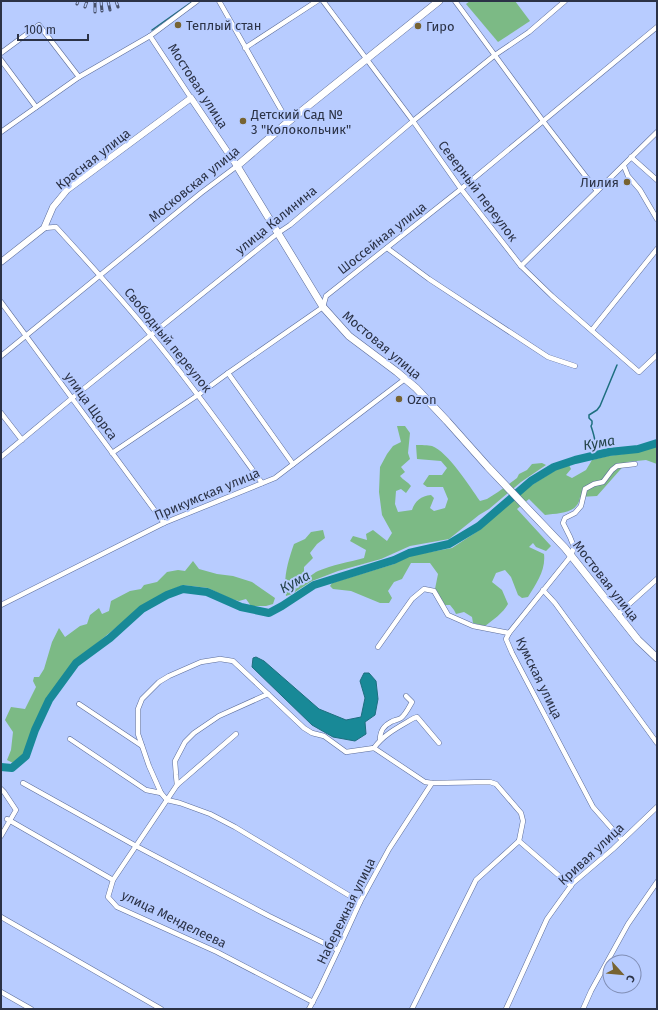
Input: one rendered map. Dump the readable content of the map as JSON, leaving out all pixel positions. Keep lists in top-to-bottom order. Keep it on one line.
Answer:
{"streets":{"main road":["Мостовая улица","Московская улица"],"street":["Красная улица","Северный переулок","улица Калинина","Шоссейная улица","Свободный переулок","улица Щорса","Прикумская улица","Кумская улица","Кривая улица","Набережная улица","улица Менделеева"]},"crossings":[["Мостовая улица","Красная улица"],["Мостовая улица","Московская улица"],["Мостовая улица","улица Калинина"],["Мостовая улица","Шоссейная улица"],["Мостовая улица","Прикумская улица"],["Красная улица","Свободный переулок"],["Московская улица","Северный переулок"],["Московская улица","Свободный переулок"],["Московская улица","улица Щорса"],["Северный переулок","улица Калинина"],["Северный переулок","Шоссейная улица"],["улица Калинина","Свободный переулок"],["улица Калинина","улица Щорса"],["Шоссейная улица","Свободный переулок"],["Шоссейная улица","улица Щорса"],["Свободный переулок","Прикумская улица"],["улица Щорса","Прикумская улица"],["Кумская улица","Кривая улица"],["Набережная улица","улица Менделеева"]],"water":["Кума"],"places":["Теплый стан","Гиро","Детский Сад № 3 \"Колокольчик\"","Лилия","Ozon"],"scale_bar":"100 m","north":"bottom right"}
